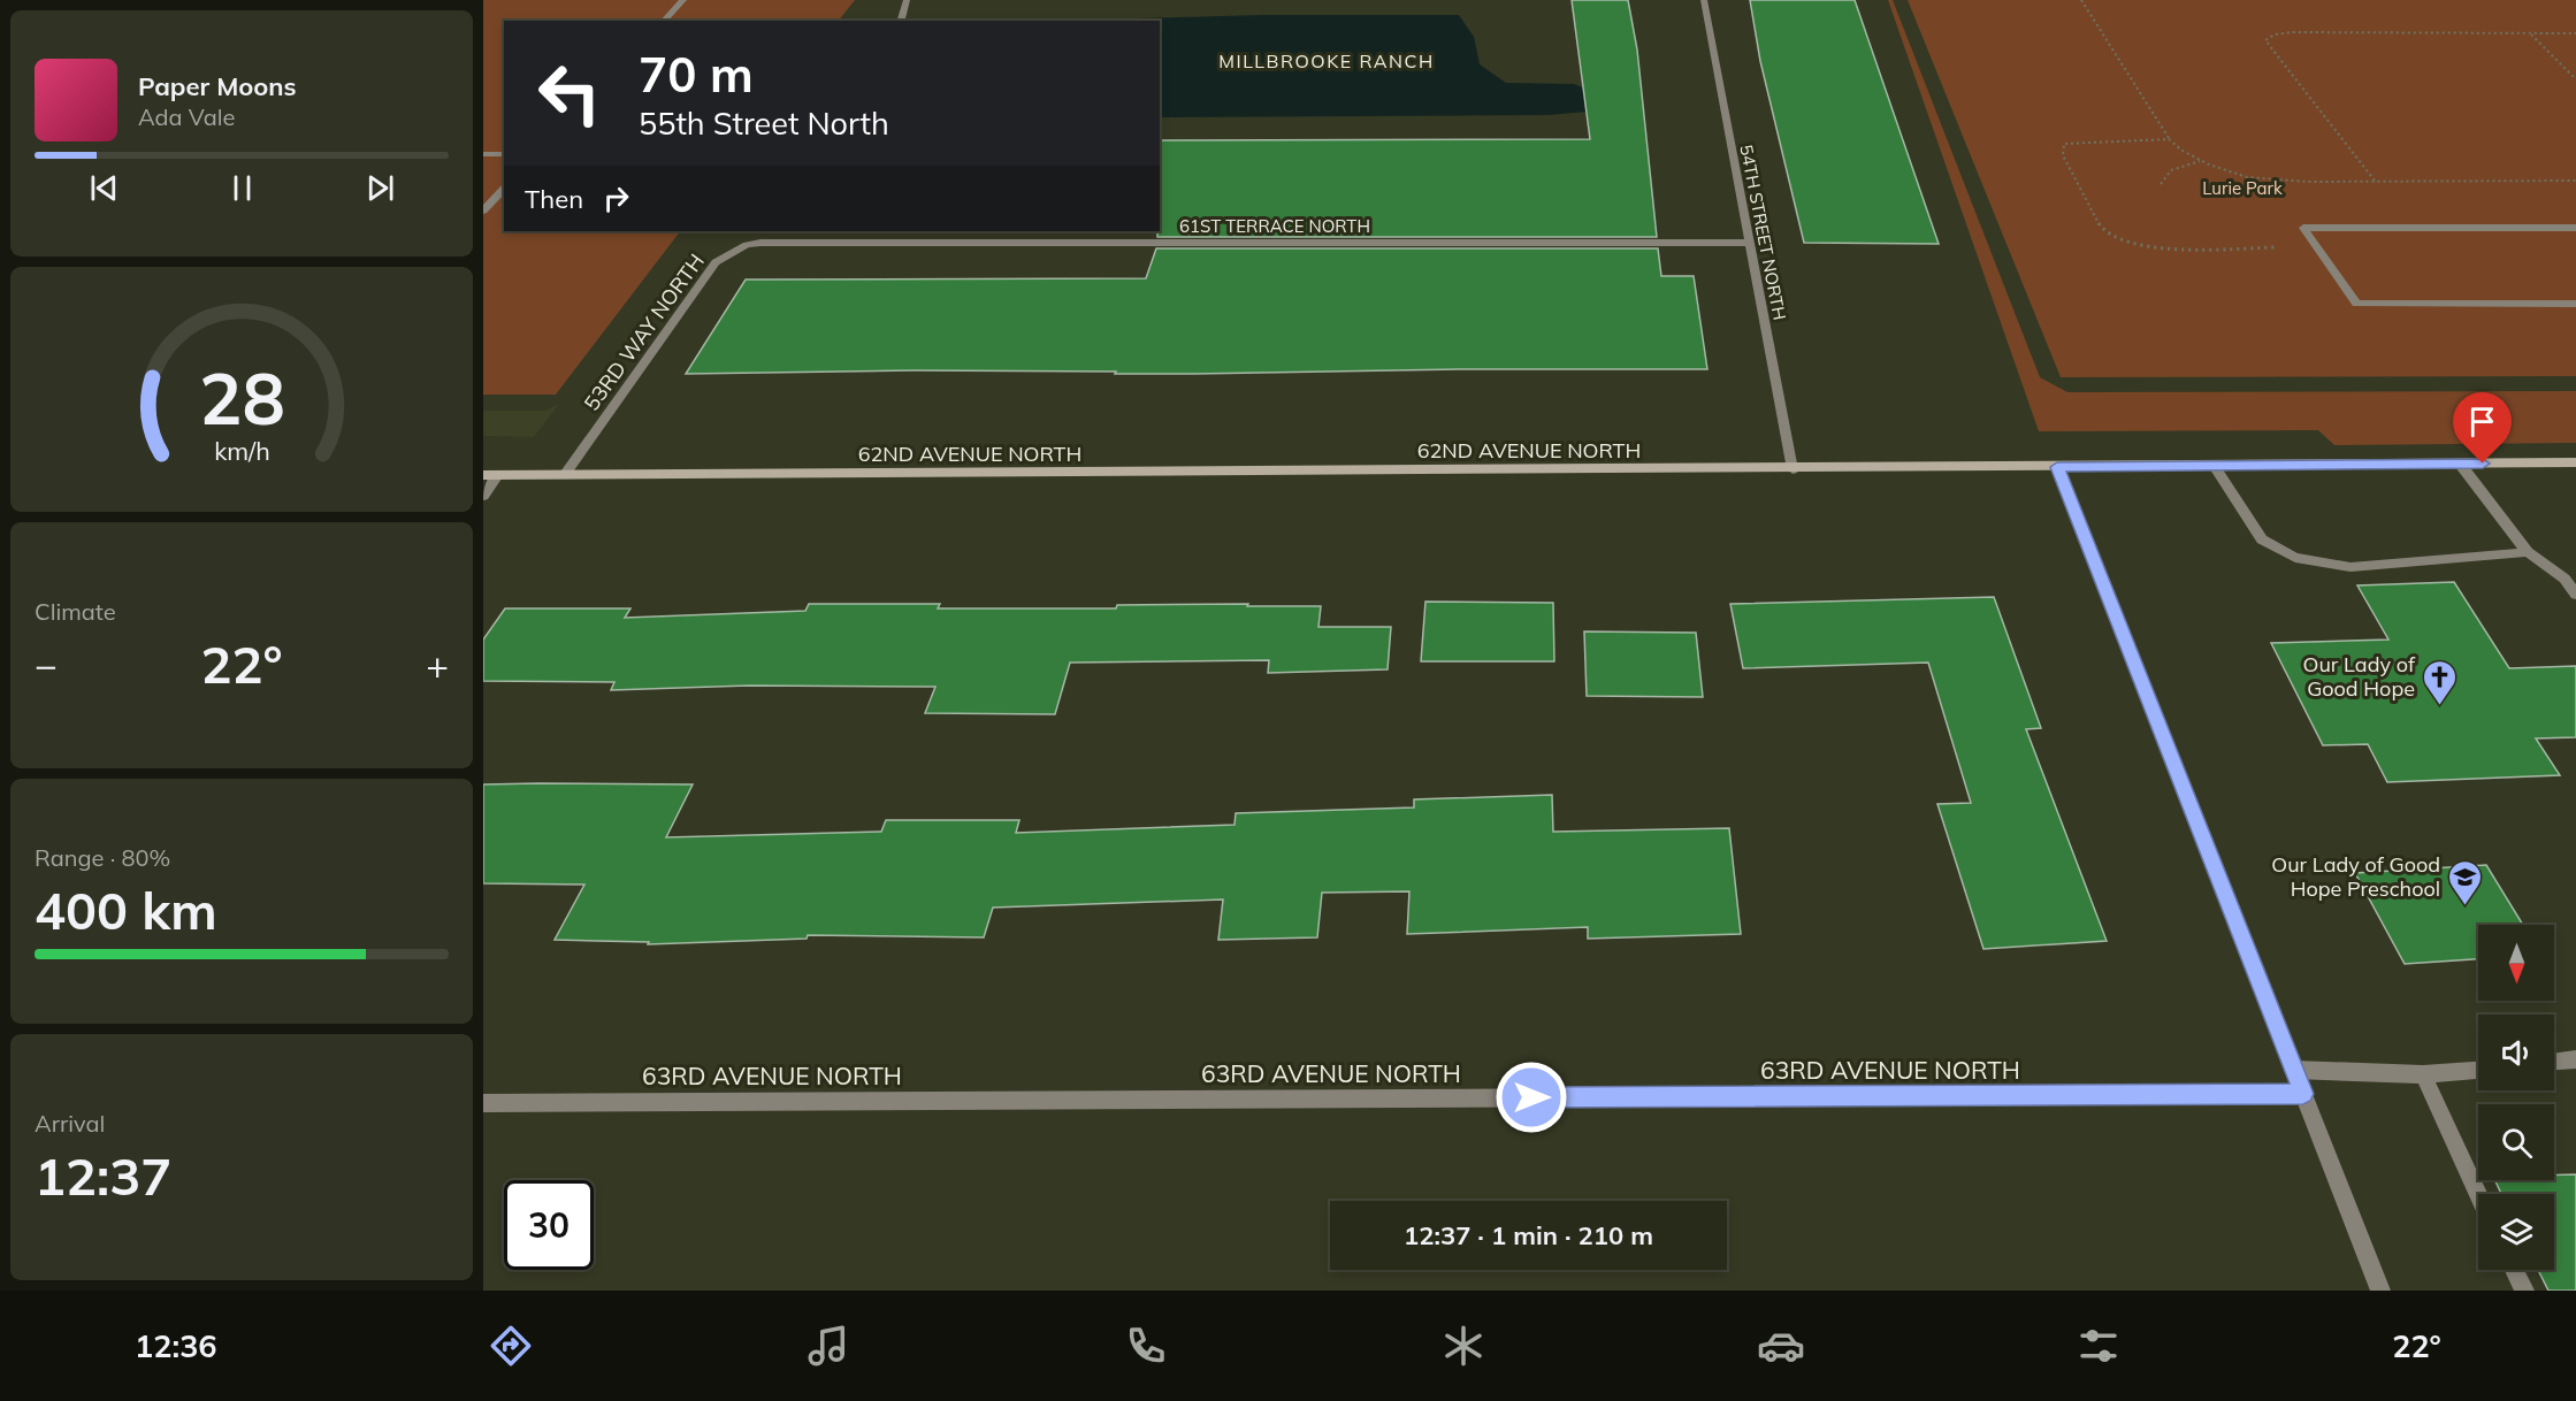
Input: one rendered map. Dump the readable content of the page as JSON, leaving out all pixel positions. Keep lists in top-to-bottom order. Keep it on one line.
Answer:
{"streets":{"street":["61ST TERRACE NORTH","54TH STREET NORTH","53RD WAY NORTH","62ND AVENUE NORTH","63RD AVENUE NORTH"]},"crossings":[["61ST TERRACE NORTH","54TH STREET NORTH"],["61ST TERRACE NORTH","53RD WAY NORTH"],["54TH STREET NORTH","62ND AVENUE NORTH"],["53RD WAY NORTH","62ND AVENUE NORTH"]],"districts":["MILLBROOKE RANCH"],"parks":["Lurie Park"],"places":{"church":["Our Lady of Good Hope"],"school or university":["Our Lady of Good Hope Preschool"]},"north":"bottom","page":{"turn":["70 m","55th Street North"],"song":["Paper Moons","Ada Vale"],"then":"Then","tile":["Climate",["Range · 80%","400 km"],["Arrival","12:37"]],"heat":["−","22°","+"],"limit":"30","trip":"12:37 · 1 min · 210 m","tabs":["12:36","22°"],"gauge":["28","km/h"]}}
